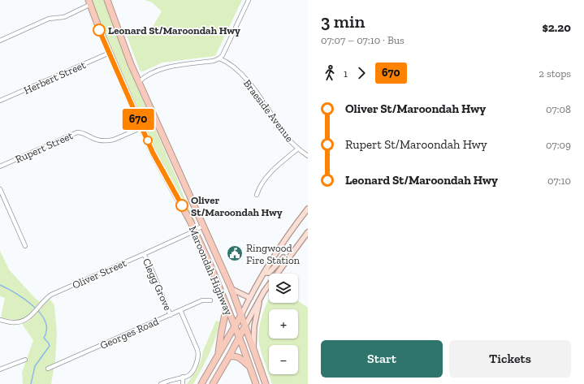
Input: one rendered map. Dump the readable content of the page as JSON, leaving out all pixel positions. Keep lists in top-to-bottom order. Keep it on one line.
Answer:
{"streets":{"highway":["Maroondah Highway"],"street":["Herbert Street","Braeside Avenue","Rupert Street","Oliver Street","Clegg Grove","Georges Road"]},"crossings":[["Herbert Street","Maroondah Highway"],["Rupert Street","Maroondah Highway"],["Maroondah Highway","Oliver Street"],["Oliver Street","Clegg Grove"],["Clegg Grove","Georges Road"]],"places":{"other":["Leonard St/Maroondah Hwy","Oliver St/Maroondah Hwy"],"public building":["Ringwood Fire Station"]},"lines":["bus line 670"],"page":{"on_map":"670","heading":["3 min","07:07 – 07:10 · Bus","$2.20"],"legs":["1","670","2 stops"],"list":[{"name":"Oliver St/Maroondah Hwy","value":"07:08"},{"name":"Rupert St/Maroondah Hwy","value":"07:09"},{"name":"Leonard St/Maroondah Hwy","value":"07:10"}],"map_buttons":["+","−"],"buttons":["Start","Tickets"]}}
